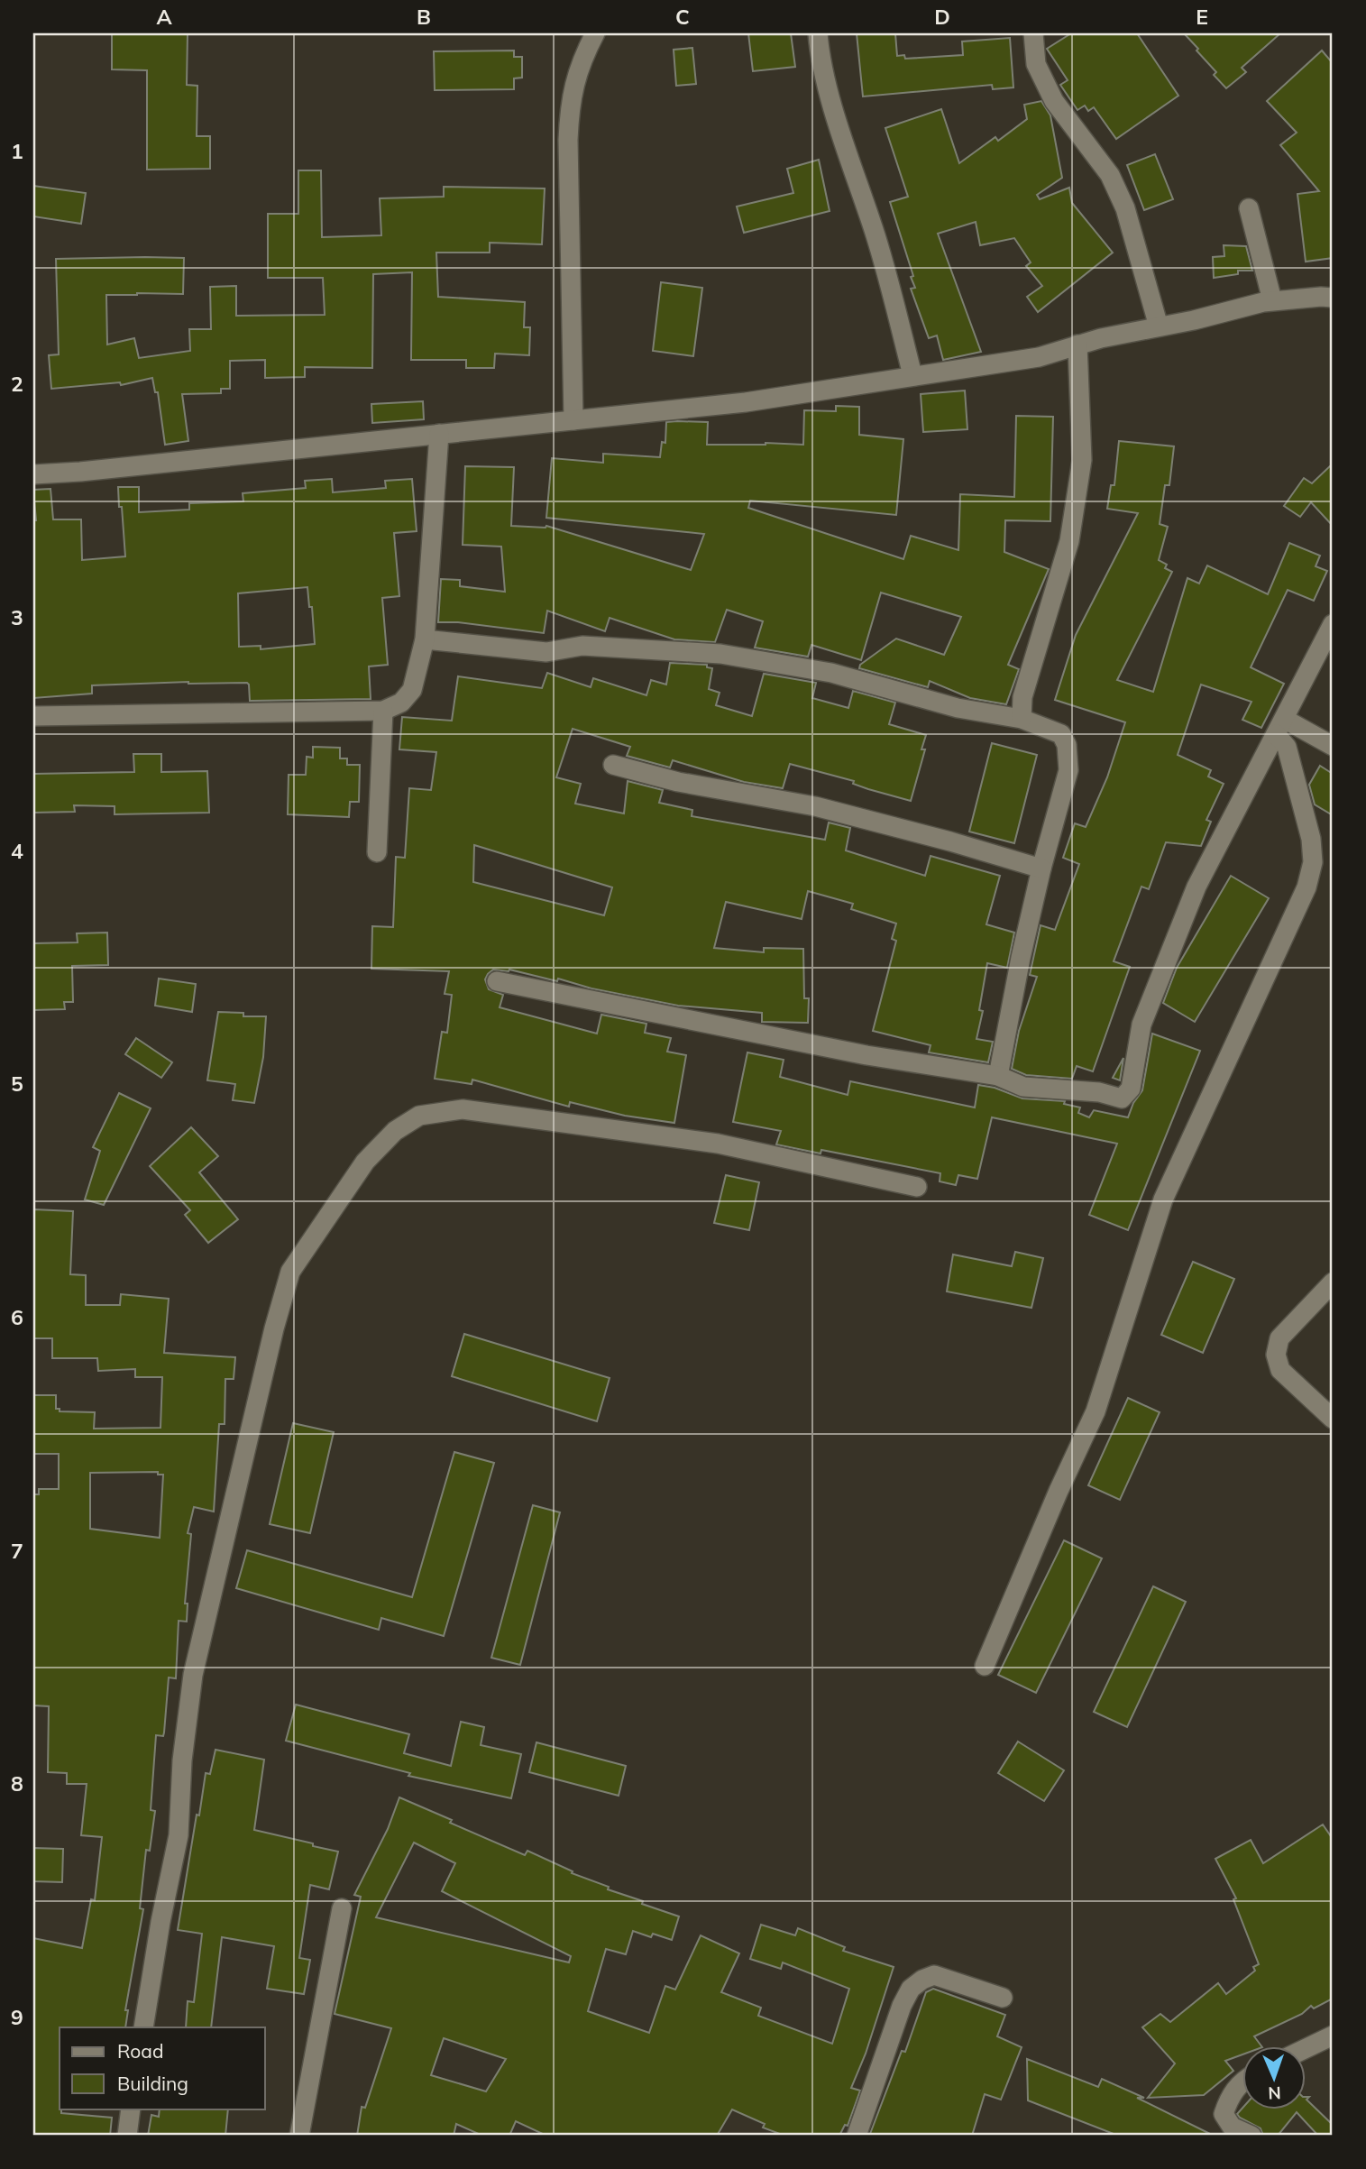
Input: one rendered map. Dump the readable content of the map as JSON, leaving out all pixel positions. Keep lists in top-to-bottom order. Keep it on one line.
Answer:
{"legend":["Road","Building"],"north":"bottom","grid":{"columns":["A","B","C","D","E"],"rows":["1","2","3","4","5","6","7","8","9"]}}
